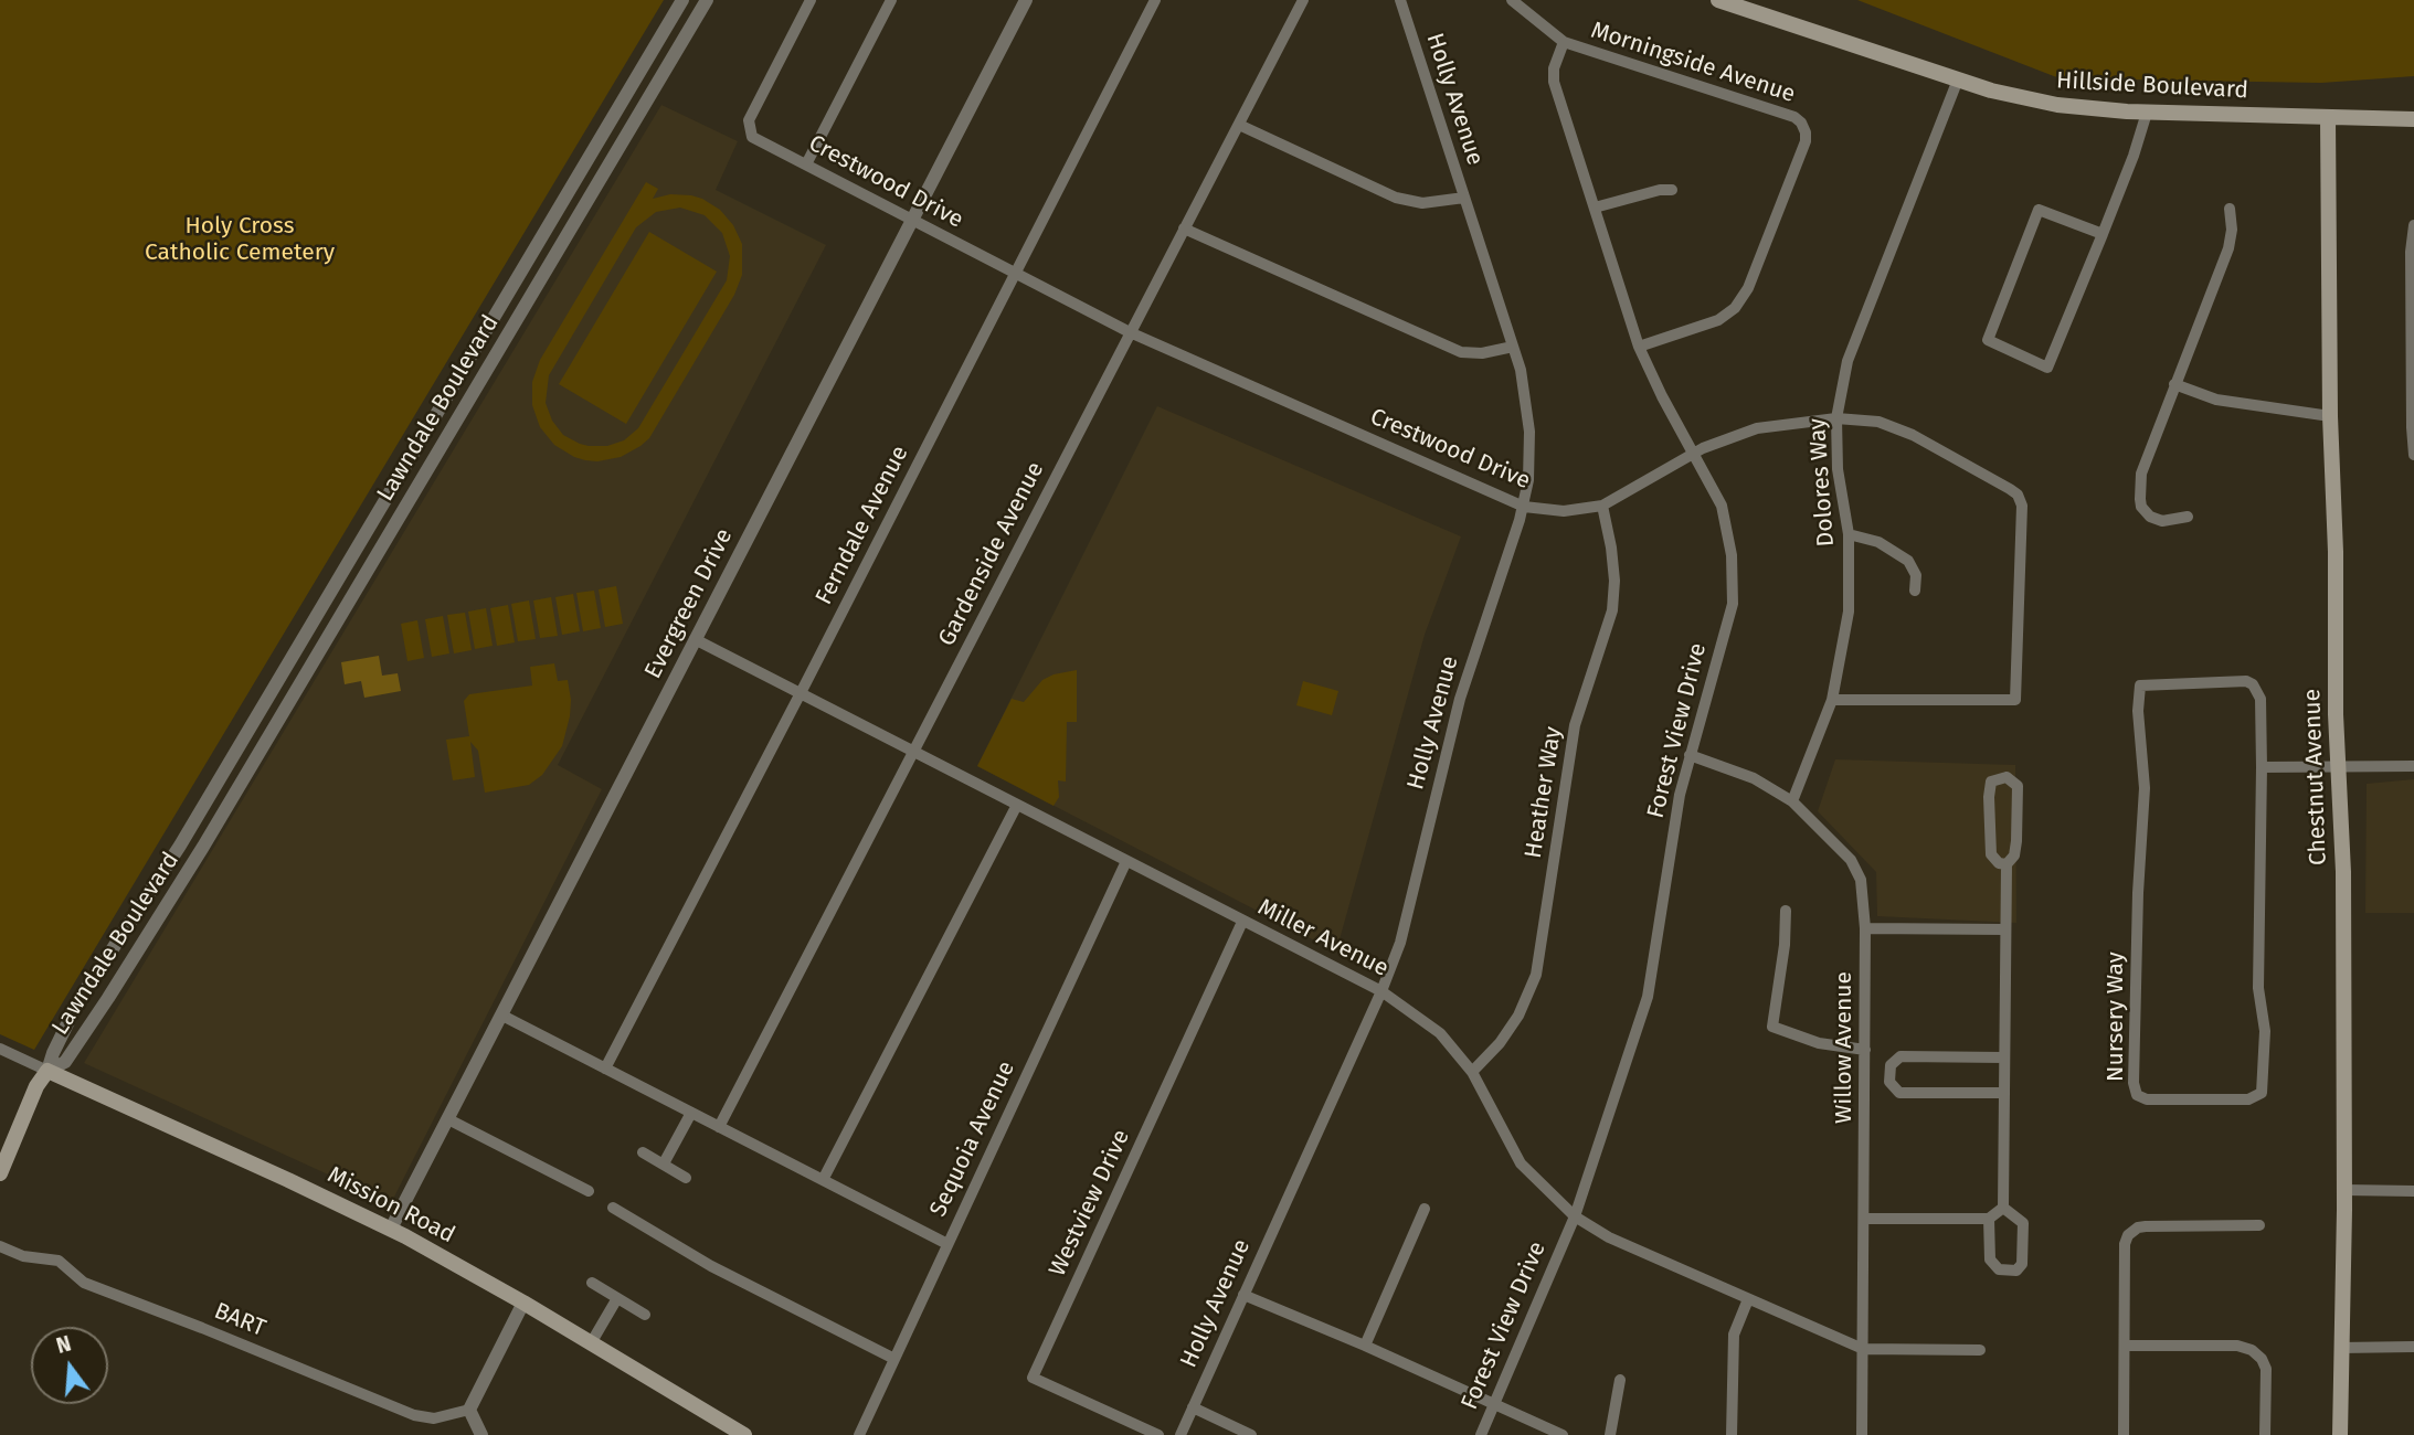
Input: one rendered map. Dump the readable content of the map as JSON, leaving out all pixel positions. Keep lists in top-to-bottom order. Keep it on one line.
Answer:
{"streets":{"main road":["Hillside Boulevard","Chestnut Avenue","Mission Road"],"street":["Morningside Avenue","Holly Avenue","Crestwood Drive","Lawndale Boulevard","Dolores Way","Ferndale Avenue","Gardenside Avenue","Evergreen Drive","Forest View Drive","Heather Way","Miller Avenue","Nursery Way","Willow Avenue","Sequoia Avenue","Westview Drive","BART"]},"crossings":[["Morningside Avenue","Forest View Drive"],["Hillside Boulevard","Dolores Way"],["Hillside Boulevard","Chestnut Avenue"],["Holly Avenue","Crestwood Drive"],["Holly Avenue","Miller Avenue"],["Crestwood Drive","Dolores Way"],["Crestwood Drive","Ferndale Avenue"],["Crestwood Drive","Gardenside Avenue"],["Crestwood Drive","Evergreen Drive"],["Crestwood Drive","Forest View Drive"],["Crestwood Drive","Heather Way"],["Lawndale Boulevard","Mission Road"],["Dolores Way","Willow Avenue"],["Ferndale Avenue","Miller Avenue"],["Gardenside Avenue","Miller Avenue"],["Evergreen Drive","Miller Avenue"],["Evergreen Drive","Mission Road"],["Forest View Drive","Miller Avenue"],["Forest View Drive","Willow Avenue"],["Heather Way","Miller Avenue"],["Miller Avenue","Willow Avenue"],["Miller Avenue","Sequoia Avenue"],["Miller Avenue","Westview Drive"]],"parks":["Holy Cross Catholic Cemetery"],"north":"top"}
